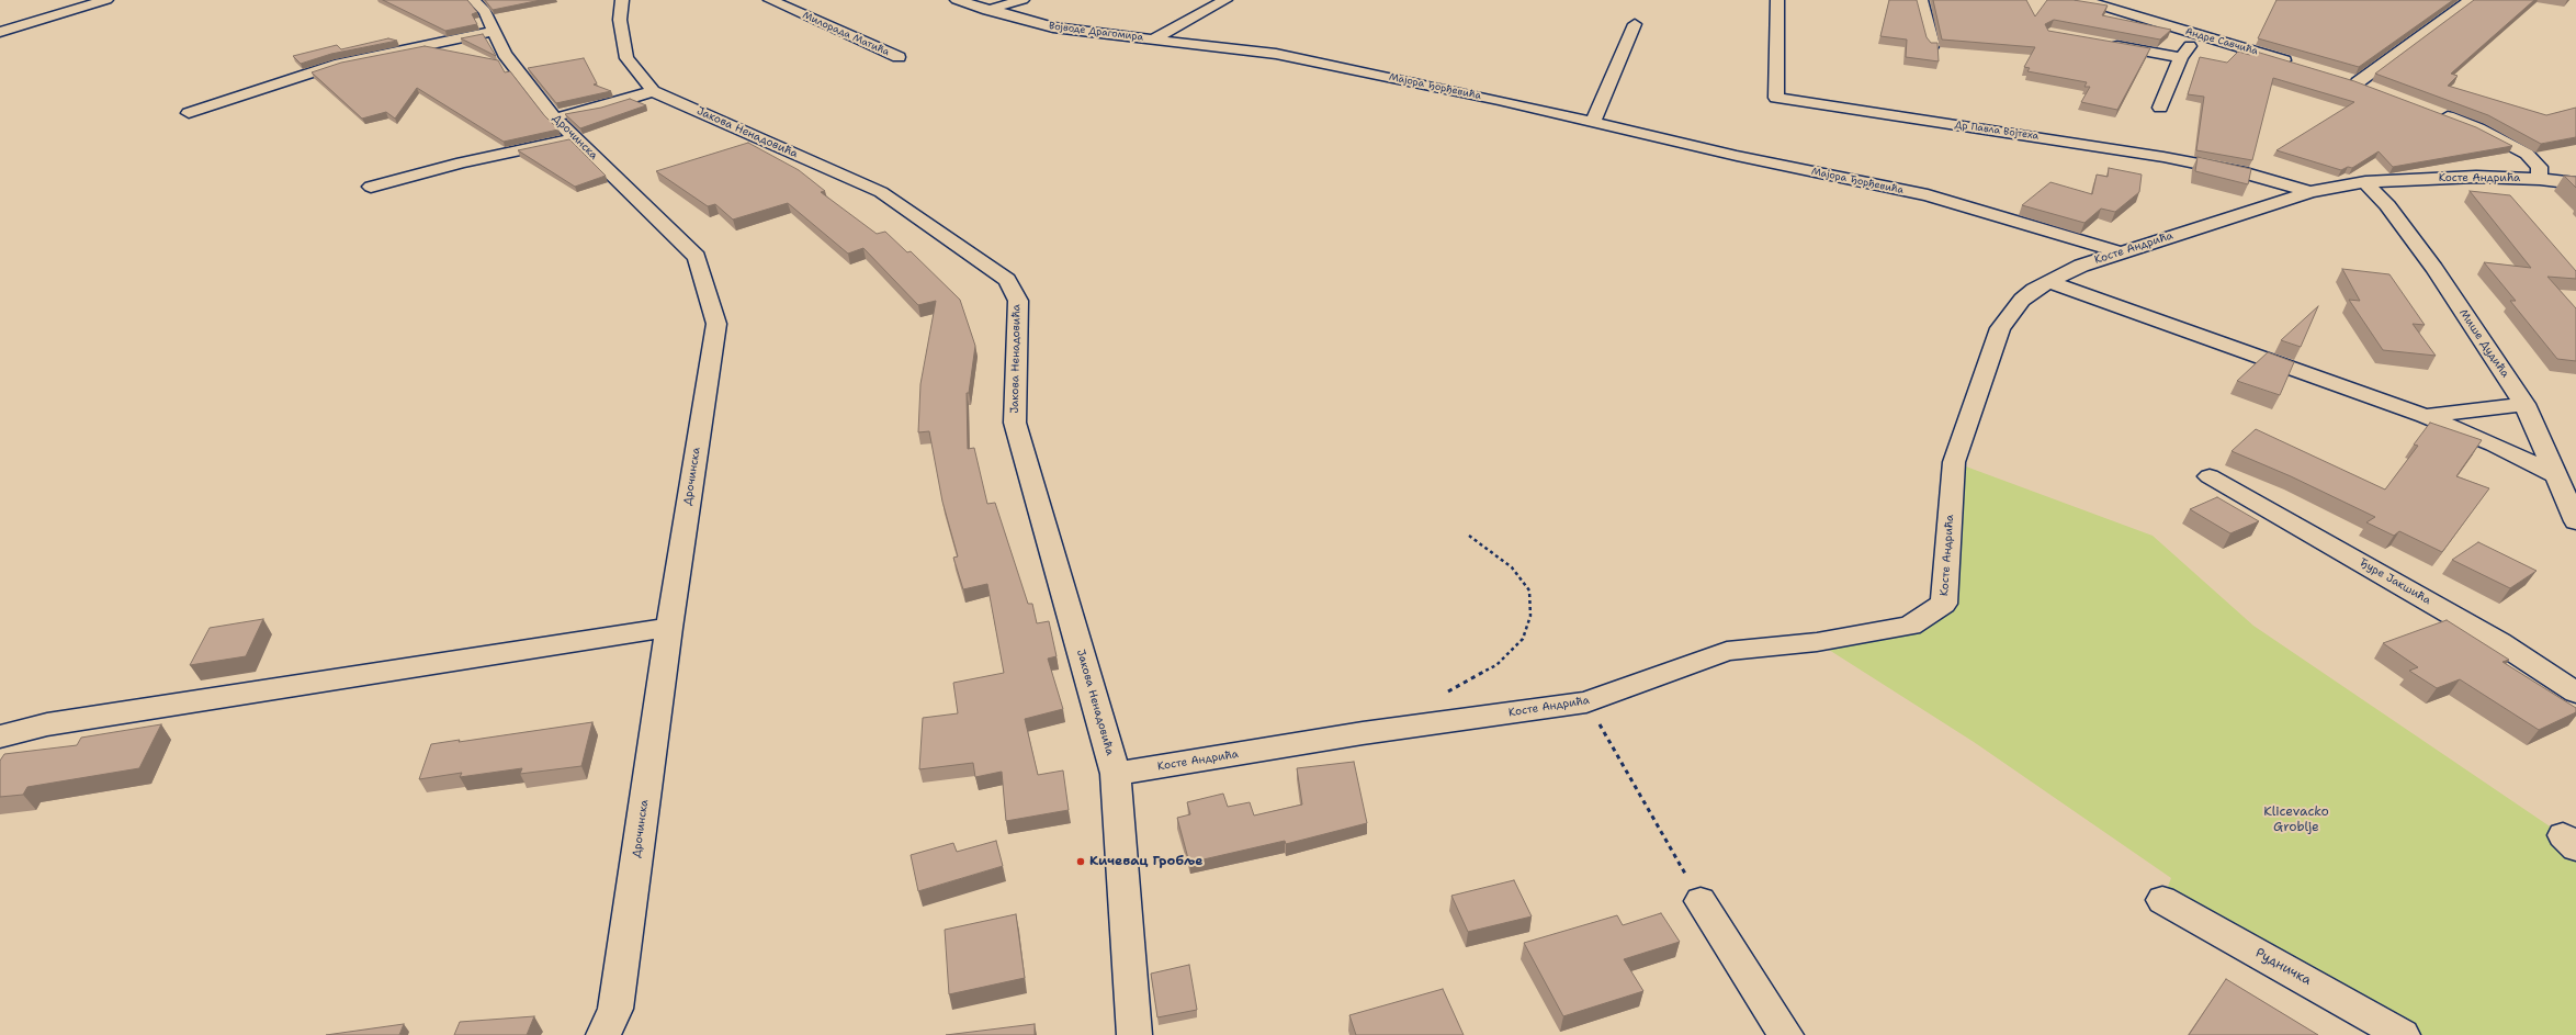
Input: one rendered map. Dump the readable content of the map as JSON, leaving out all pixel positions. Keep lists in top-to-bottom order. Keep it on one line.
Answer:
{"streets":{"street":["Војводе Драгомира","Милорада Матића","Андре Савчића","Мајора Ђорђевића","Др Павла Војтеха","Јакова Ненадовића","Дрочинска","Косте Андрића","Мише Дудића","Ђуре Јакшића","Рудничка"]},"crossings":[["Војводе Драгомира","Мајора Ђорђевића"],["Мајора Ђорђевића","Косте Андрића"],["Др Павла Војтеха","Косте Андрића"],["Јакова Ненадовића","Косте Андрића"],["Косте Андрића","Мише Дудића"]],"parks":["Klicevacko Groblje"],"places":["Кичевац Гробље"]}
